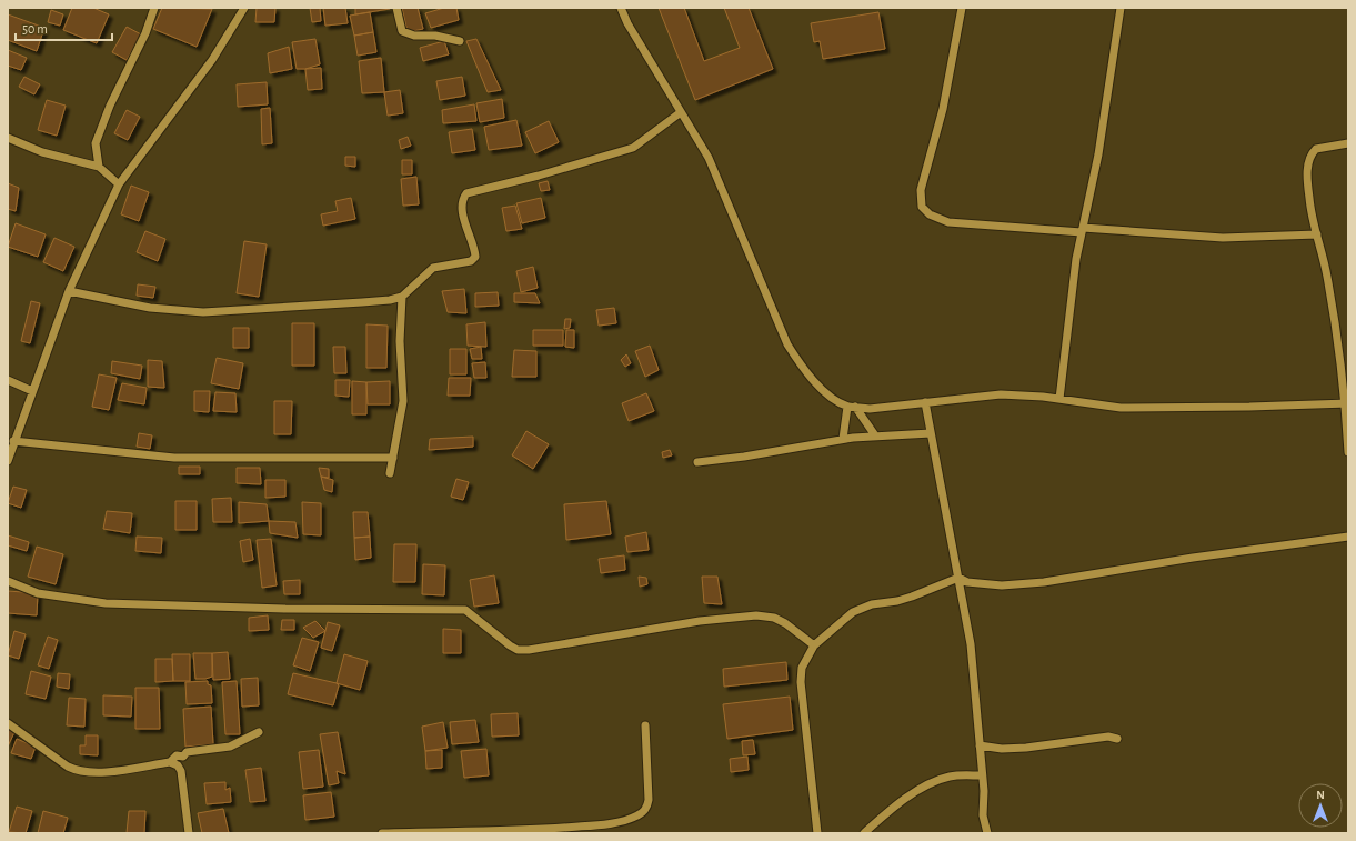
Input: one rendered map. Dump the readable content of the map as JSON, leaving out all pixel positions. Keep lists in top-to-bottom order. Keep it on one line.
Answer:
{"scale_bar":"50 m","north":"top"}
